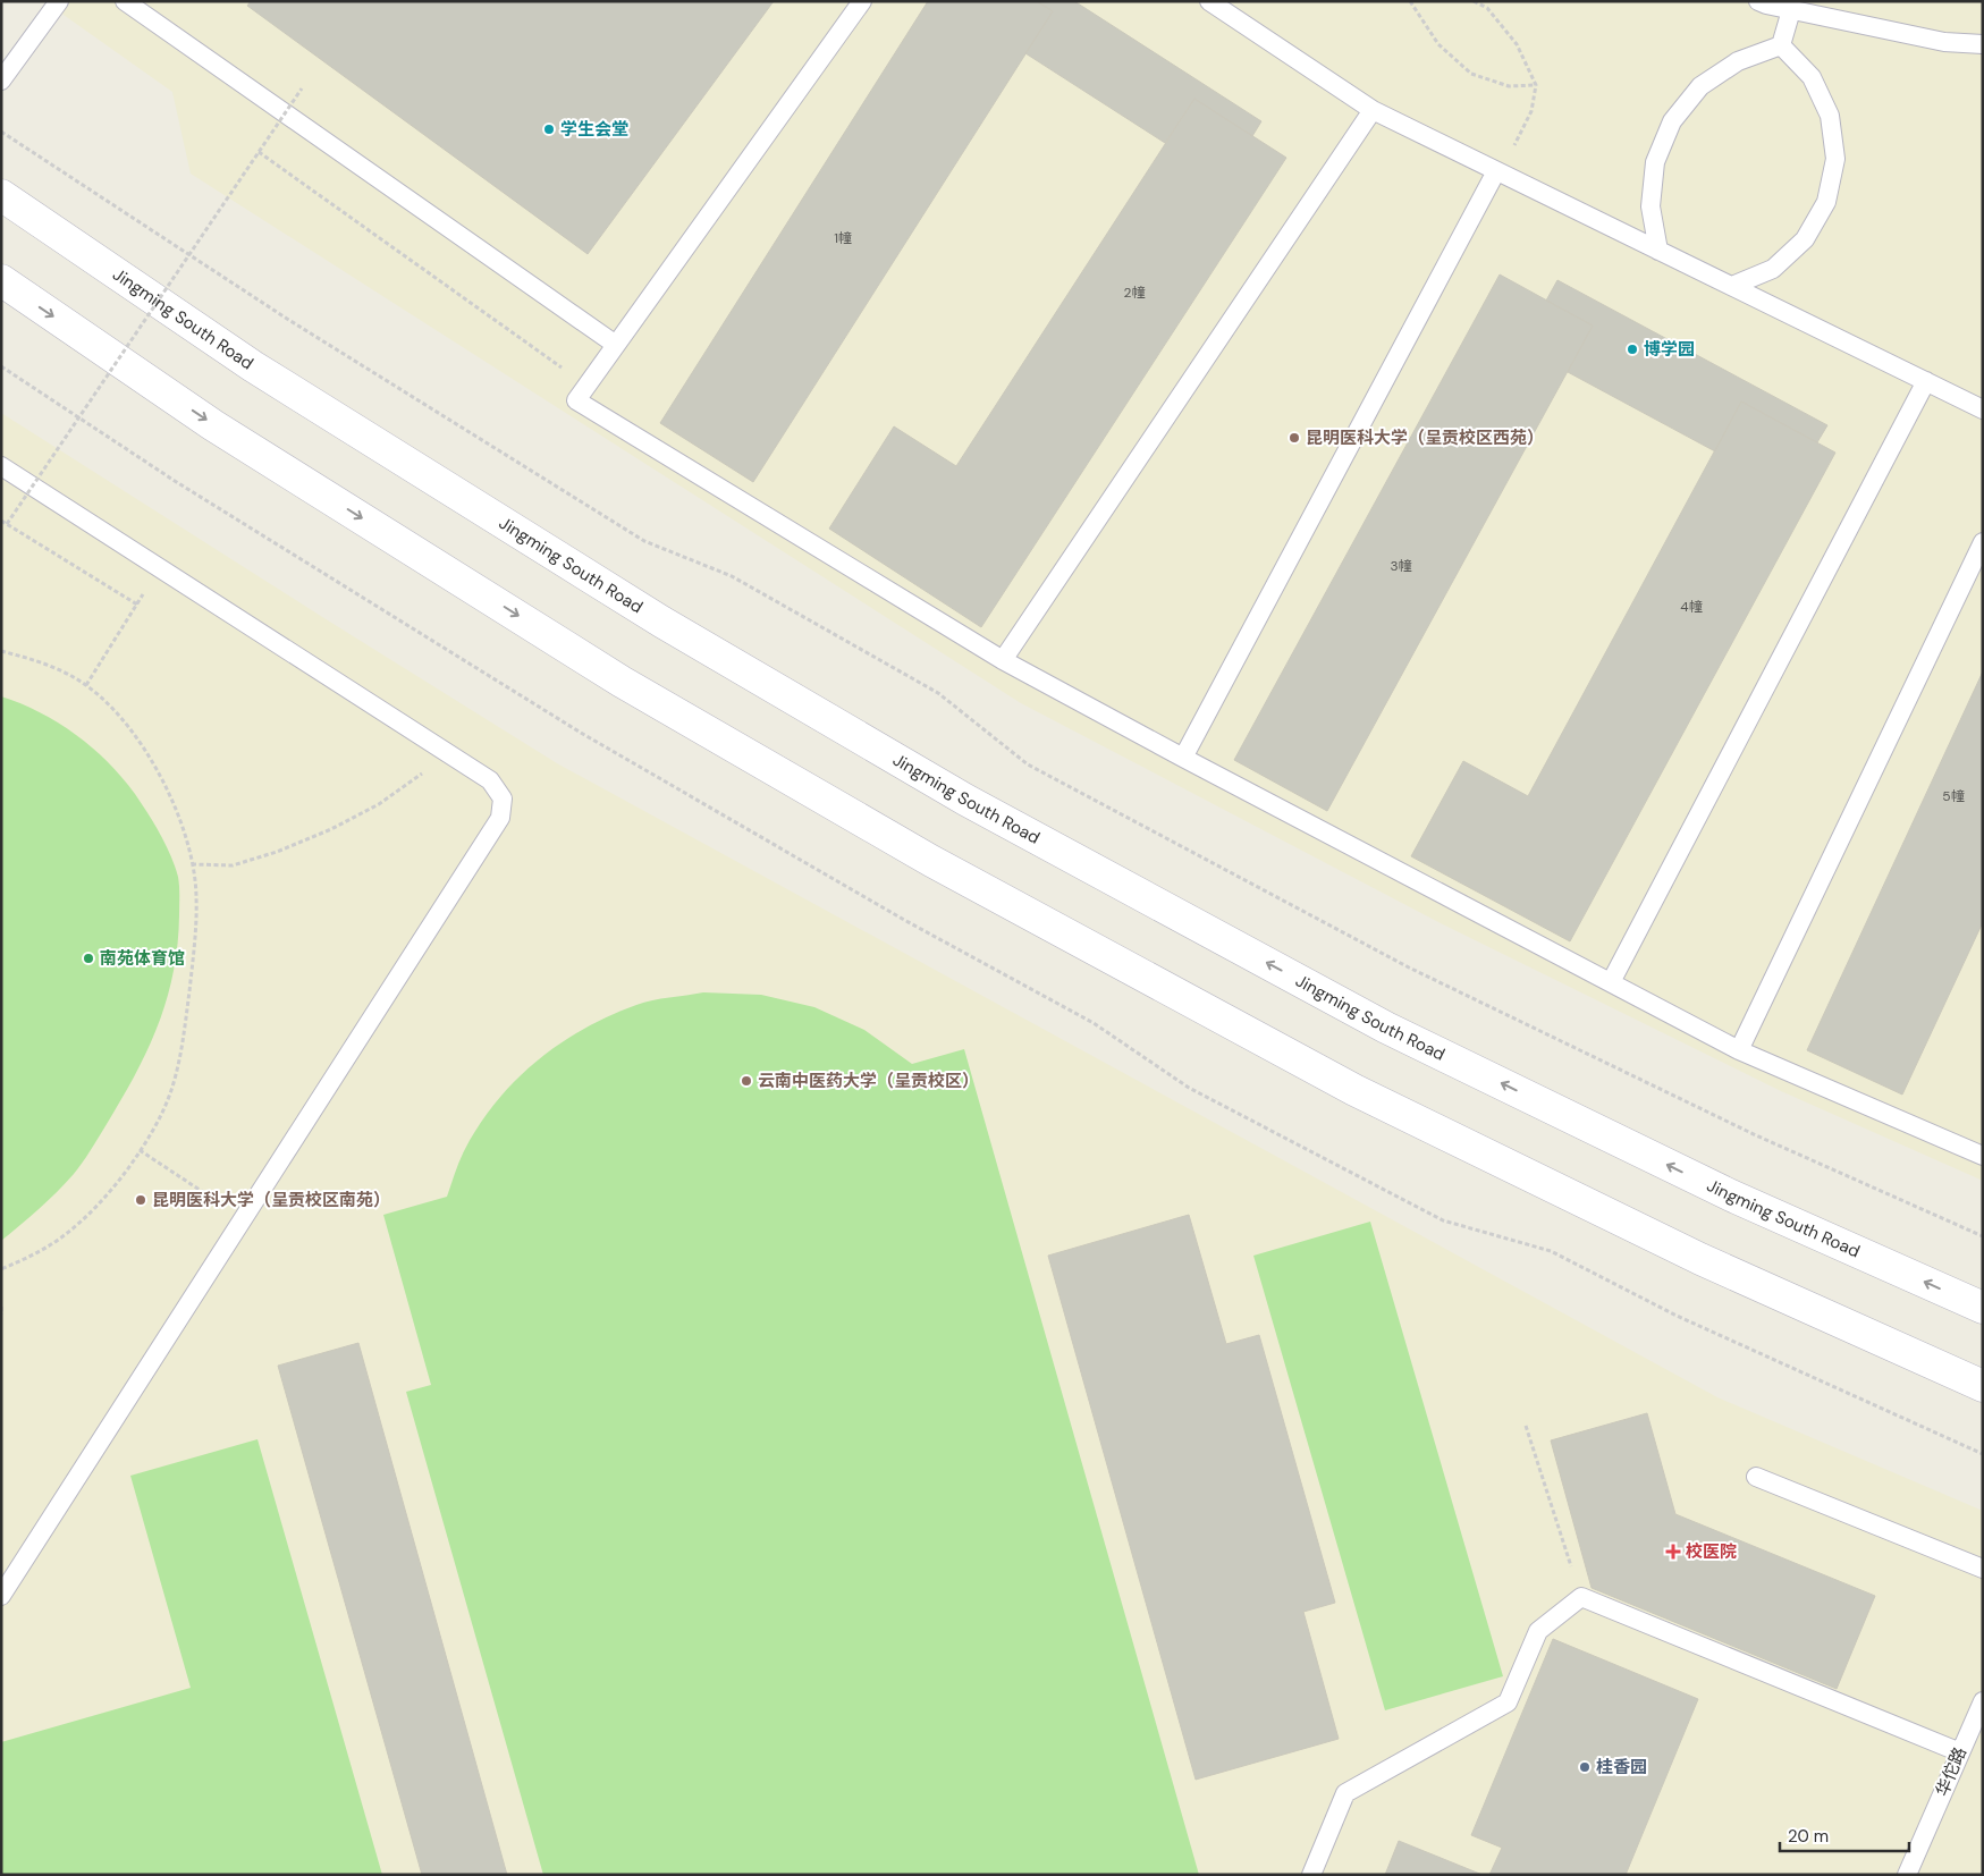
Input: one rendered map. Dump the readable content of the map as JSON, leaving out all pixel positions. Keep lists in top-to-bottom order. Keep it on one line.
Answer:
{"streets":{"street":["Jingming South Road"],"lane":["华佗路"]},"places":{"other":["学生会堂","博学园","昆明医科大学（呈贡校区西苑）","南苑体育馆","云南中医药大学（呈贡校区）","昆明医科大学（呈贡校区南苑）","桂香园"],"health":["校医院"]},"house_numbers":["1幢","2幢","3幢","4幢","5幢"],"scale_bar":"20 m"}
